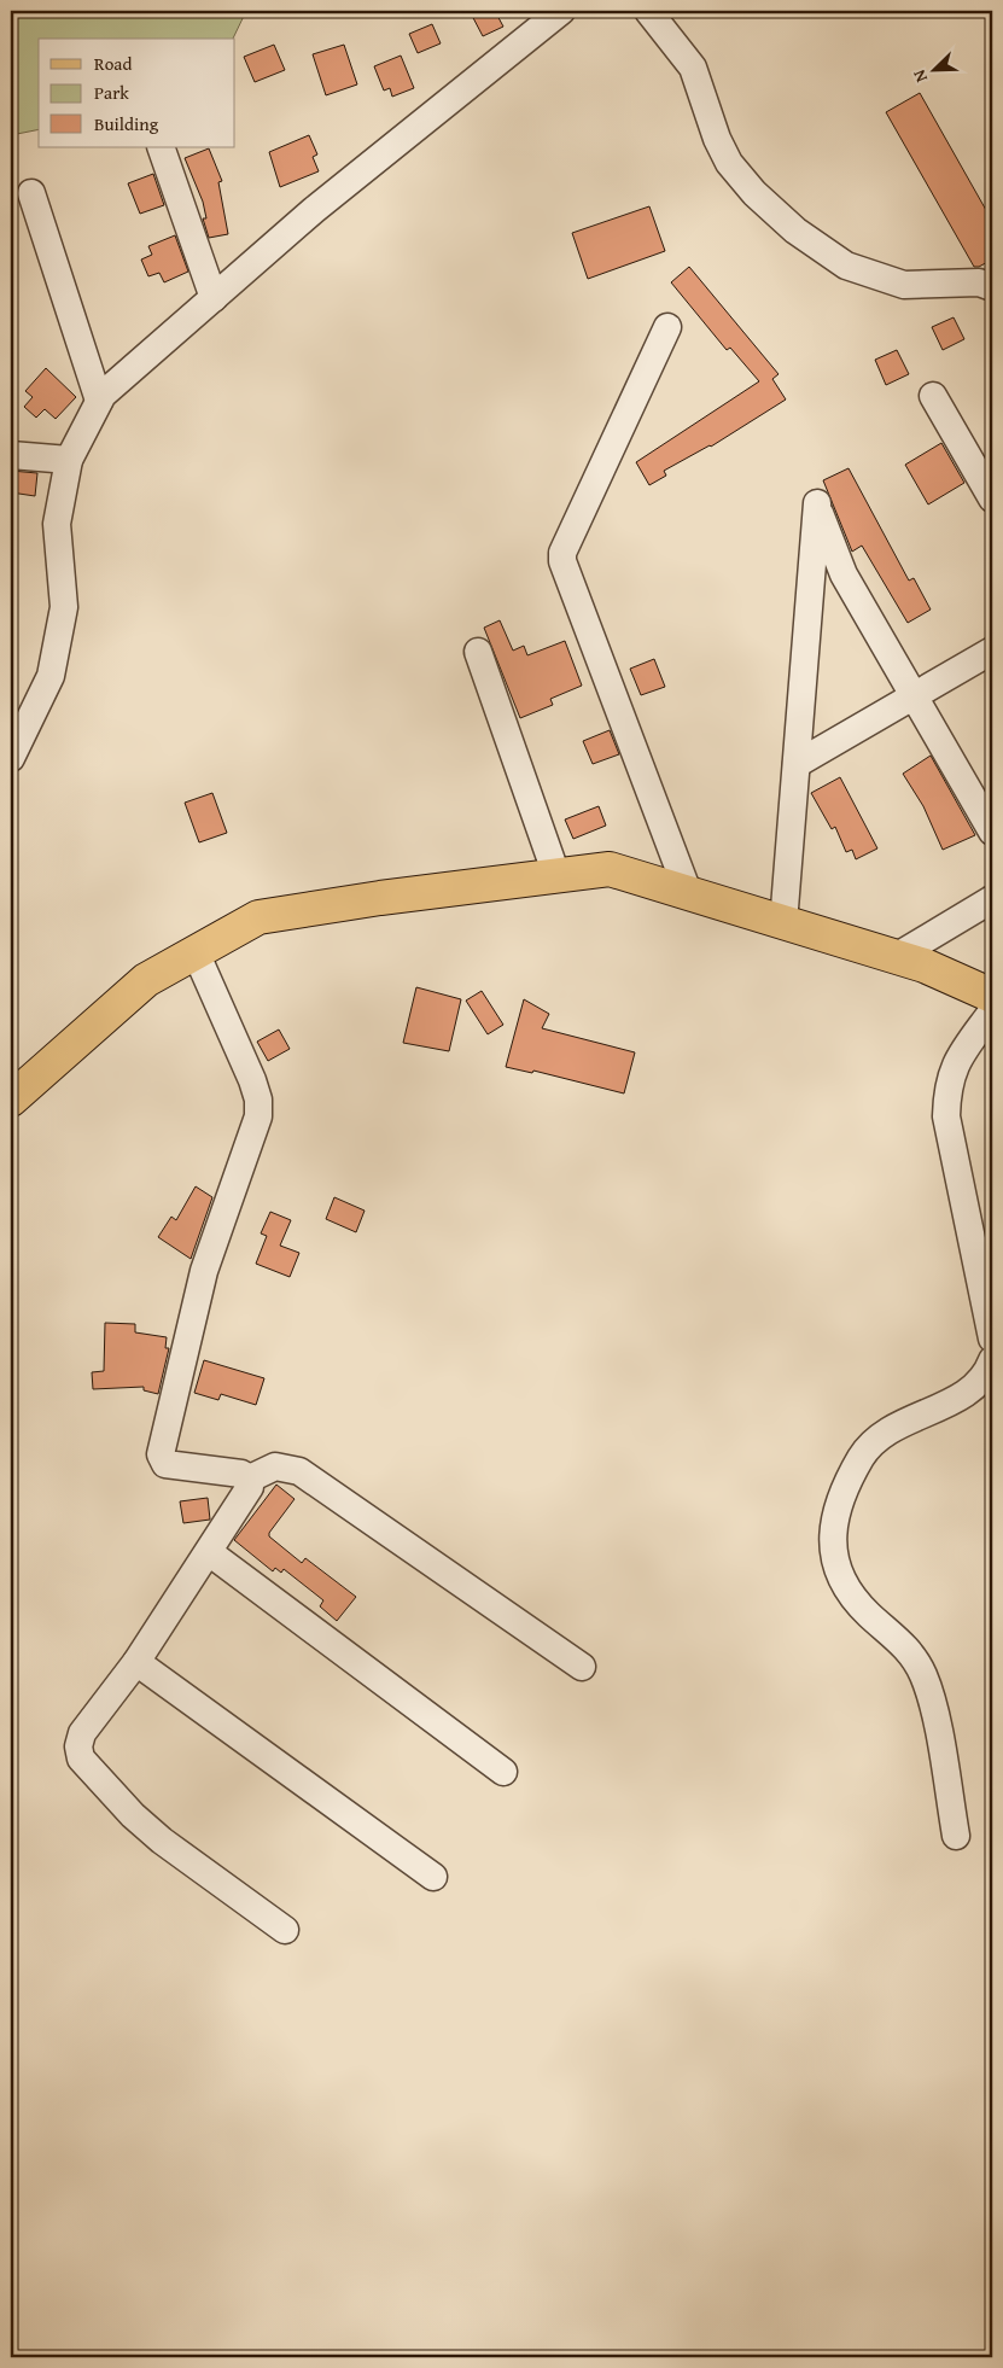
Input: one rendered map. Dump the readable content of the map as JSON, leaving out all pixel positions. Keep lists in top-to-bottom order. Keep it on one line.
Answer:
{"legend":["Road","Park","Building"],"north":"bottom left"}
